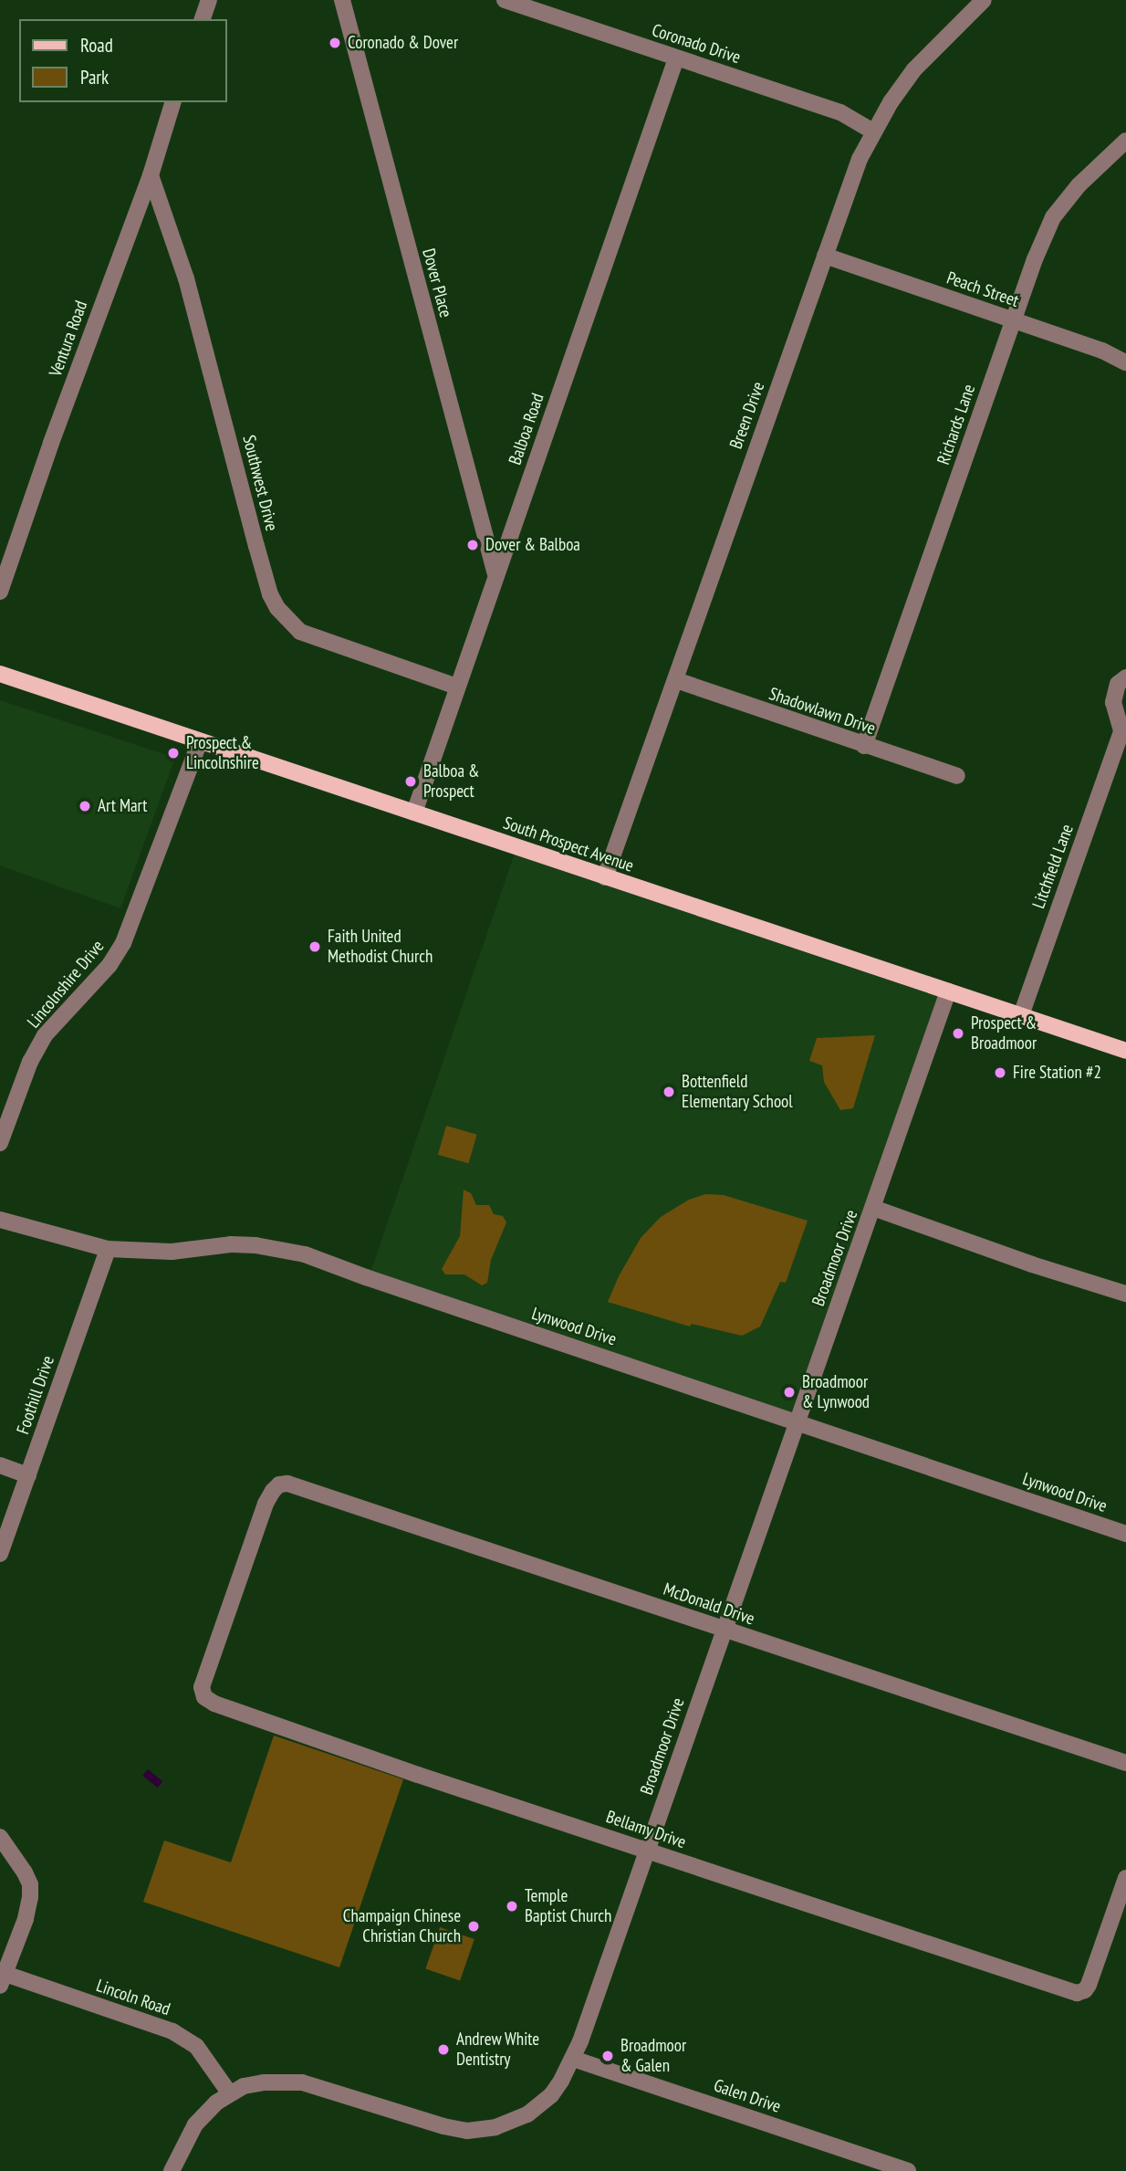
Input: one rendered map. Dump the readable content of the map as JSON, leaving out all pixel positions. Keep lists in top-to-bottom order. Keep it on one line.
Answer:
{"streets":{"main road":["South Prospect Avenue"],"street":["Coronado Drive","Dover Place","Peach Street","Ventura Road","Breen Drive","Richards Lane","Balboa Road","Southwest Drive","Shadowlawn Drive","Litchfield Lane","Lincolnshire Drive","Broadmoor Drive","Lynwood Drive","Foothill Drive","McDonald Drive","Bellamy Drive","Lincoln Road","Galen Drive"]},"crossings":[["Coronado Drive","Breen Drive"],["Coronado Drive","Balboa Road"],["Dover Place","Balboa Road"],["Peach Street","Breen Drive"],["Peach Street","Richards Lane"],["Ventura Road","Southwest Drive"],["Breen Drive","Shadowlawn Drive"],["Breen Drive","South Prospect Avenue"],["Richards Lane","Shadowlawn Drive"],["Balboa Road","Southwest Drive"],["Balboa Road","South Prospect Avenue"],["South Prospect Avenue","Litchfield Lane"],["South Prospect Avenue","Lincolnshire Drive"],["South Prospect Avenue","Broadmoor Drive"],["Broadmoor Drive","Lynwood Drive"],["Broadmoor Drive","McDonald Drive"],["Broadmoor Drive","Bellamy Drive"],["Broadmoor Drive","Lincoln Road"],["Broadmoor Drive","Galen Drive"],["Lynwood Drive","Foothill Drive"],["McDonald Drive","Bellamy Drive"]],"places":["Coronado & Dover","Dover & Balboa","Prospect & Lincolnshire","Balboa & Prospect","Art Mart","Faith United Methodist Church","Prospect & Broadmoor","Fire Station #2","Bottenfield Elementary School","Broadmoor & Lynwood","Temple Baptist Church","Champaign Chinese Christian Church","Andrew White Dentistry","Broadmoor & Galen"],"legend":["Road","Park"]}
